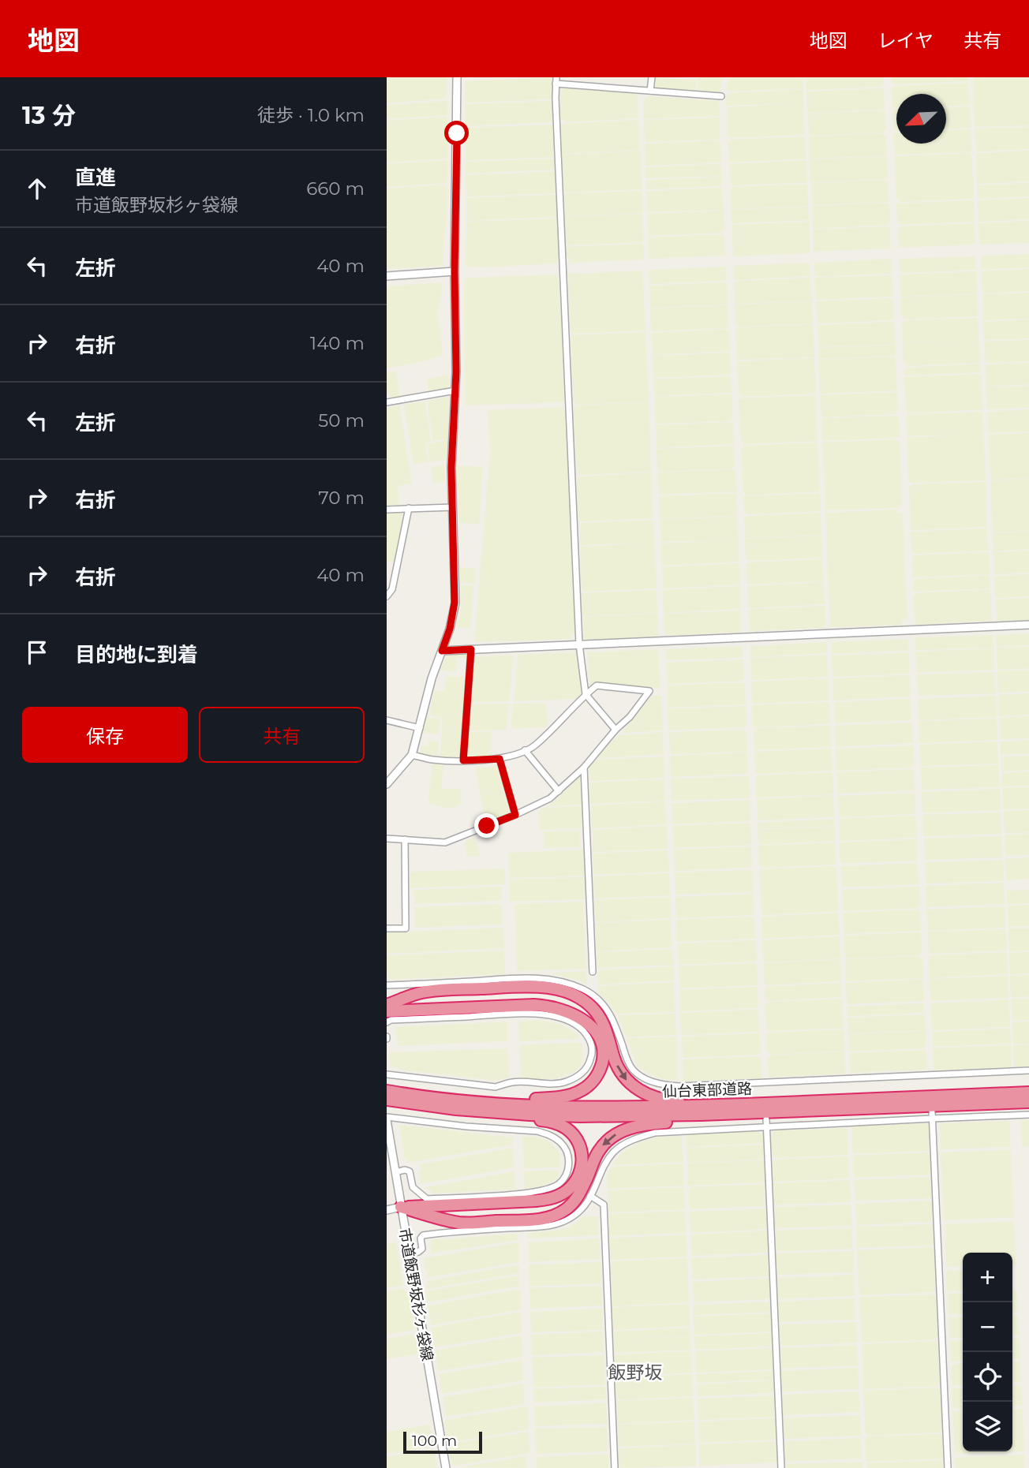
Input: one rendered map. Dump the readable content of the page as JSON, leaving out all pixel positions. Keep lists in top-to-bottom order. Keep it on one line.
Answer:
{"streets":{"highway":["仙台東部道路"],"street":["市道飯野坂杉ヶ袋線"]},"districts":["飯野坂"],"scale_bar":"100 m","north":"bottom left","page":{"header":"地図","nav":["地図","レイヤ","共有"],"heading":["13 分","徒歩 · 1.0 km"],"list":[["直進","市道飯野坂杉ヶ袋線","660 m"],["左折","40 m"],["右折","140 m"],["左折","50 m"],["右折","70 m"],["右折","40 m"],"目的地に到着"],"buttons":["保存","共有"],"map_buttons":["+","−"],"scale":"100 m"}}
